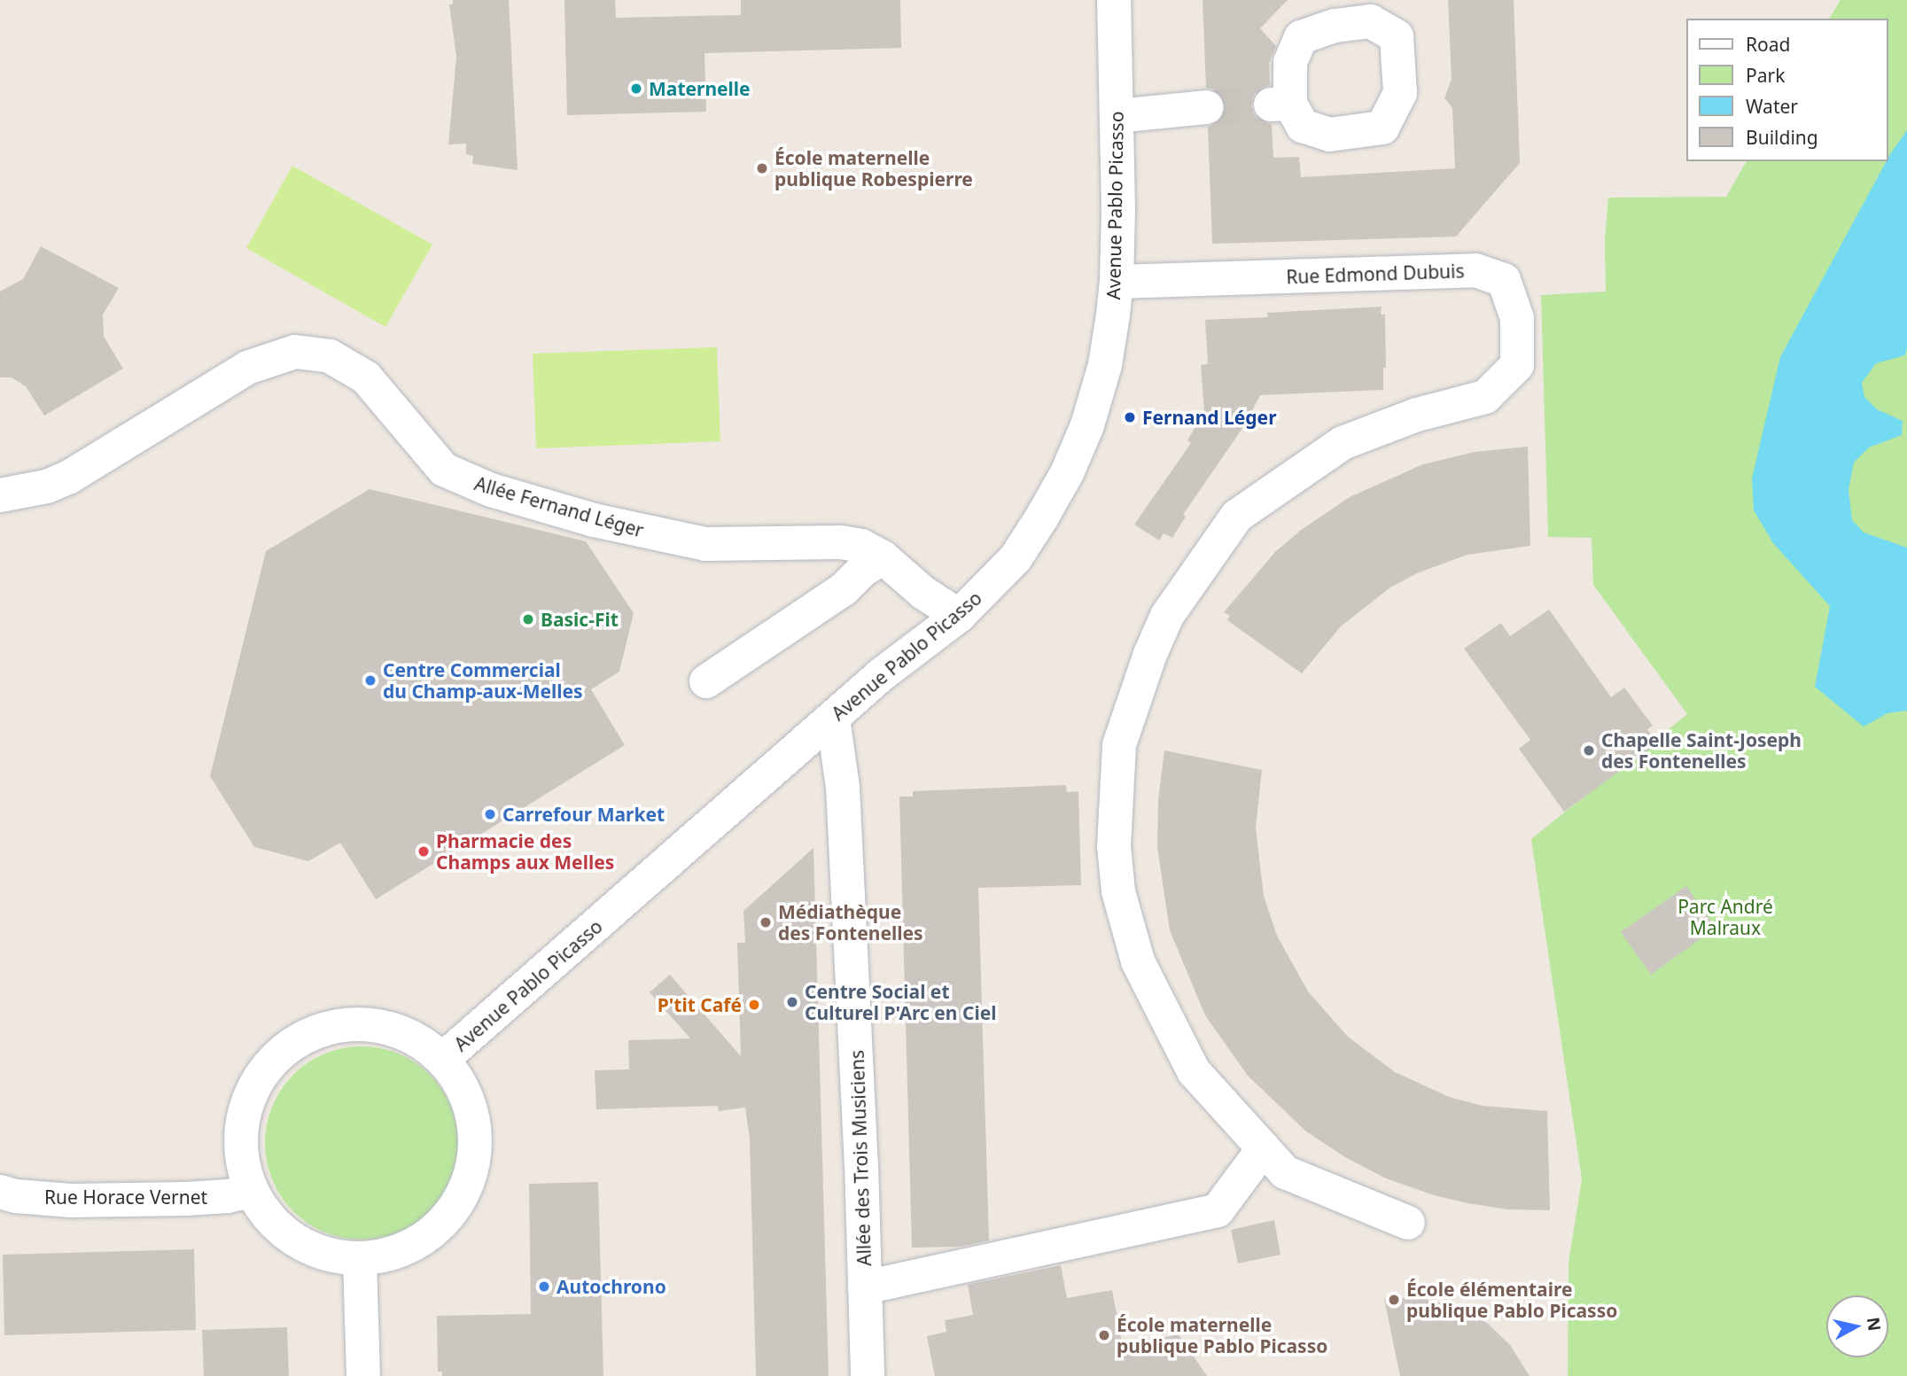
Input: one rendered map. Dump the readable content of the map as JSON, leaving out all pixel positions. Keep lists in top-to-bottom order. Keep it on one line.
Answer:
{"streets":{"street":["Avenue Pablo Picasso","Rue Edmond Dubuis","Allée Fernand Léger","Allée des Trois Musiciens","Rue Horace Vernet"]},"crossings":[["Avenue Pablo Picasso","Rue Edmond Dubuis"],["Avenue Pablo Picasso","Allée Fernand Léger"],["Avenue Pablo Picasso","Allée des Trois Musiciens"],["Avenue Pablo Picasso","Rue Horace Vernet"]],"parks":["Parc André Malraux"],"places":["Maternelle","École maternelle publique Robespierre","Fernand Léger","Basic-Fit","Centre Commercial du Champ-aux-Melles","Chapelle Saint-Joseph des Fontenelles","Carrefour Market","Pharmacie des Champs aux Melles","Médiathèque des Fontenelles","Centre Social et Culturel P'Arc en Ciel","P'tit Café","Autochrono","École élémentaire publique Pablo Picasso","École maternelle publique Pablo Picasso"],"legend":["Road","Park","Water","Building"],"north":"right"}
